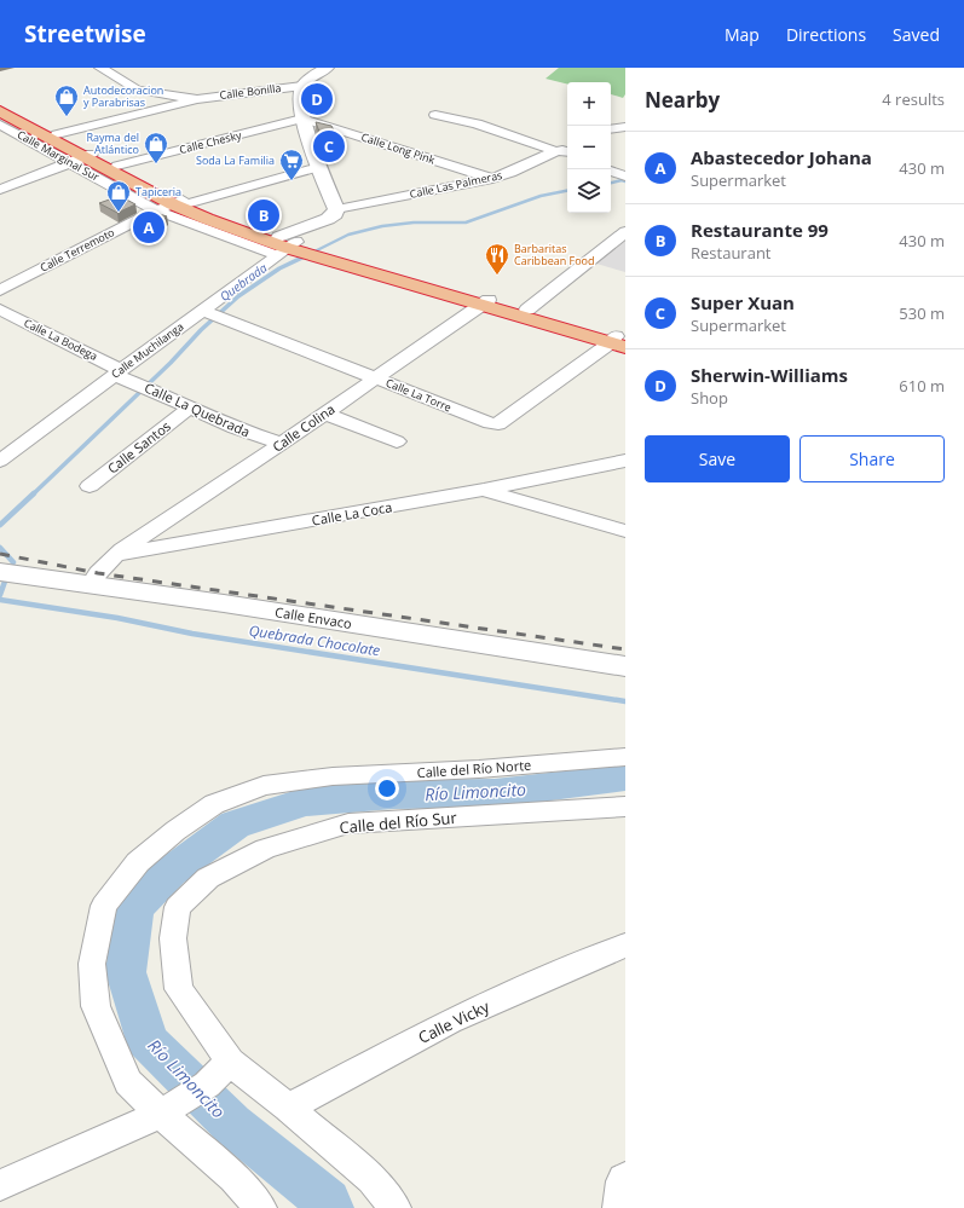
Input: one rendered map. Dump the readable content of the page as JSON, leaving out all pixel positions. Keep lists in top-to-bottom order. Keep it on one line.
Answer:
{"streets":{"street":["Calle Bonilla","Calle Chesky","Calle Long Pink","Calle Marginal Sur","Calle Las Palmeras","Calle Terremoto","Calle La Bodega","Calle Muchilanga","Calle La Torre","Calle La Quebrada","Calle Colina","Calle Santos","Calle La Coca","Calle Envaco","Calle del Río Norte","Calle del Río Sur","Calle Vicky"]},"crossings":[["Calle Chesky","Calle Long Pink"],["Calle Long Pink","Calle Las Palmeras"],["Calle Marginal Sur","Calle Terremoto"],["Calle Marginal Sur","Calle Muchilanga"],["Calle La Bodega","Calle Muchilanga"],["Calle La Bodega","Calle La Quebrada"],["Calle Muchilanga","Calle La Torre"],["Calle Muchilanga","Calle La Quebrada"],["Calle La Torre","Calle Colina"],["Calle La Quebrada","Calle Colina"],["Calle La Quebrada","Calle Santos"],["Calle Colina","Calle La Coca"],["Calle del Río Sur","Calle Vicky"]],"water":["Quebrada","Quebrada Chocolate","Río Limoncito"],"places":{"shop":["Autodecoracion y Parabrisas","Rayma del Atlántico","Tapiceria"],"supermarket":["Soda La Familia"],"restaurant":["Barbaritas Caribbean Food"]},"page":{"header":"Streetwise","nav":["Map","Directions","Saved"],"heading":["Nearby","4 results"],"pins":["D","C","B","A"],"map_buttons":["+","−"],"list":[{"mark":"A","name":"Abastecedor Johana","note":"Supermarket","value":"430 m"},{"mark":"B","name":"Restaurante 99","note":"Restaurant","value":"430 m"},{"mark":"C","name":"Super Xuan","note":"Supermarket","value":"530 m"},{"mark":"D","name":"Sherwin-Williams","note":"Shop","value":"610 m"}],"buttons":["Save","Share"]}}
